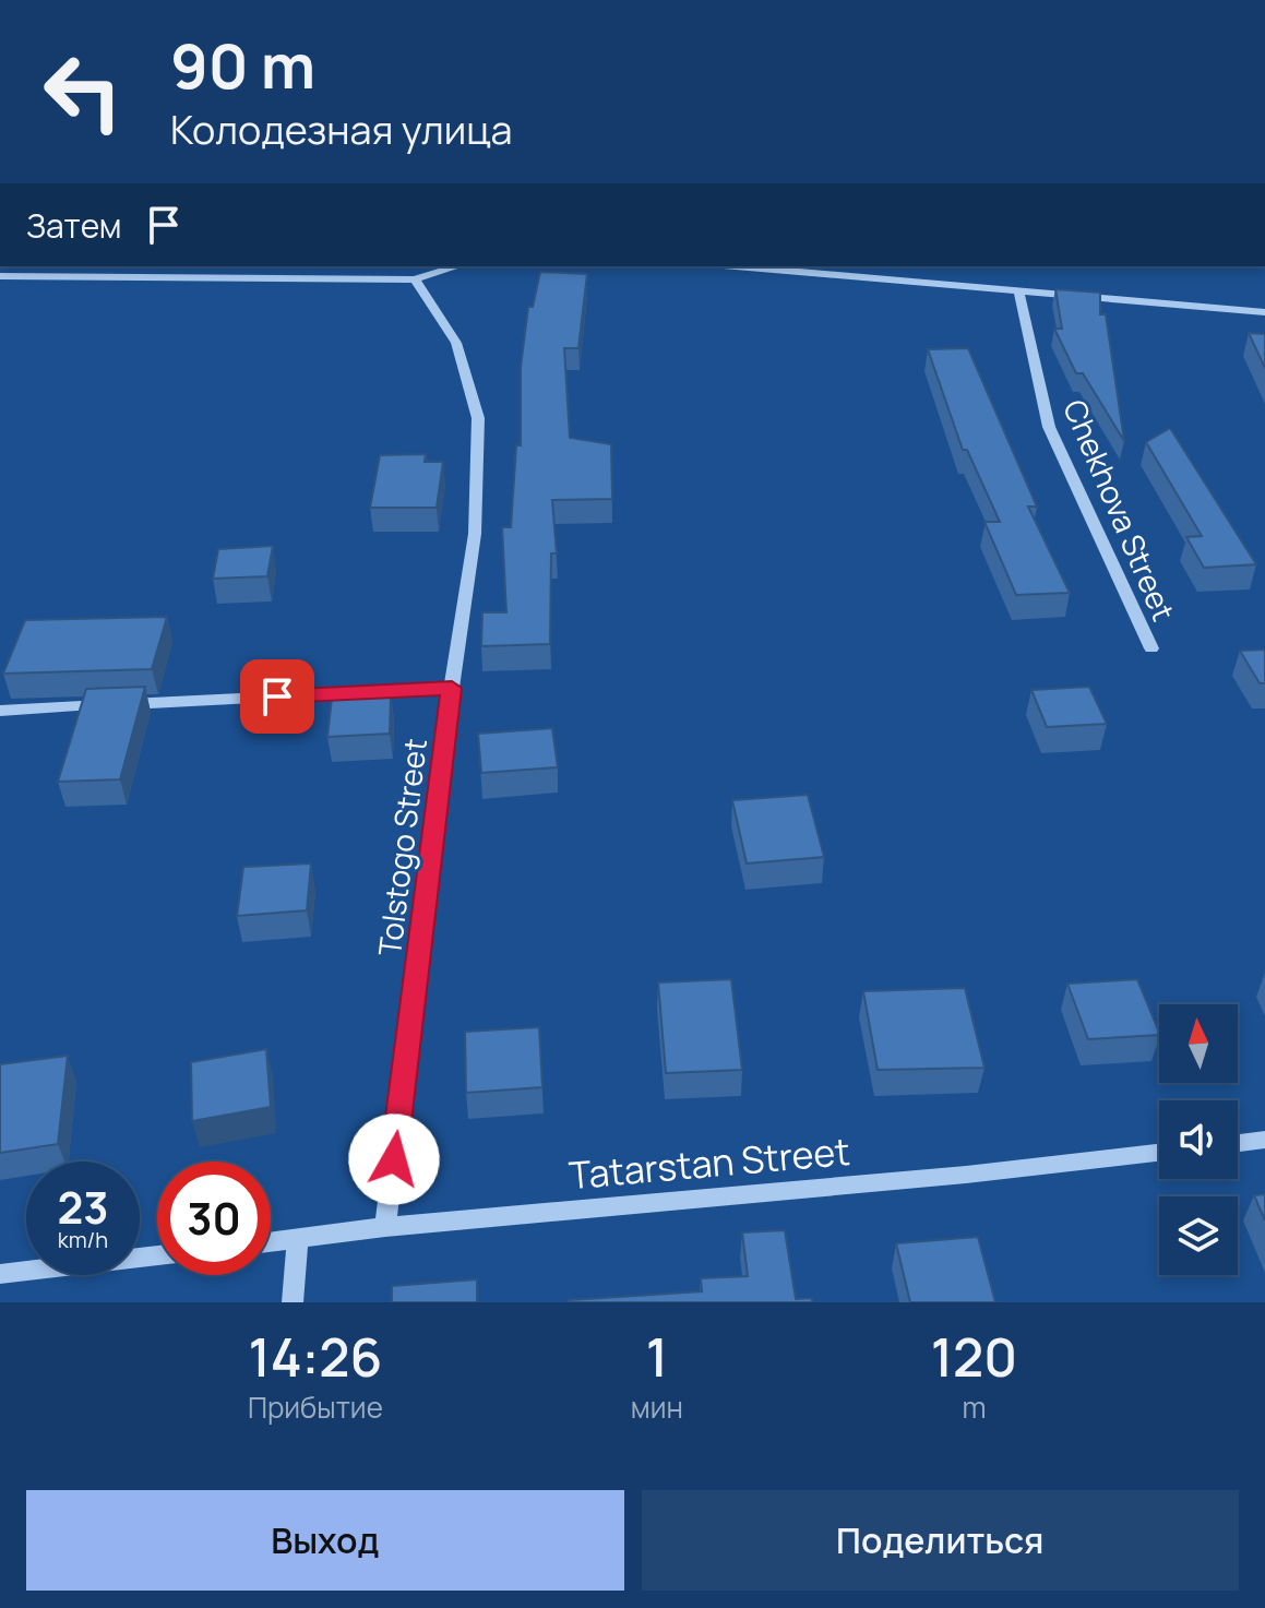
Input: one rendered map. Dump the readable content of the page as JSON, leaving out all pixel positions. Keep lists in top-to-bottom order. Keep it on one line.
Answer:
{"streets":{"street":["Chekhova Street","Tolstogo Street","Tatarstan Street"]},"crossings":[["Tolstogo Street","Tatarstan Street"]],"north":"top","page":{"turn":["90 m","Колодезная улица"],"then":"Затем","speed":"23 km/h","limit":"30","eta":["14:26","Прибытие","1","мин","120","m"],"buttons":["Выход","Поделиться"]}}
